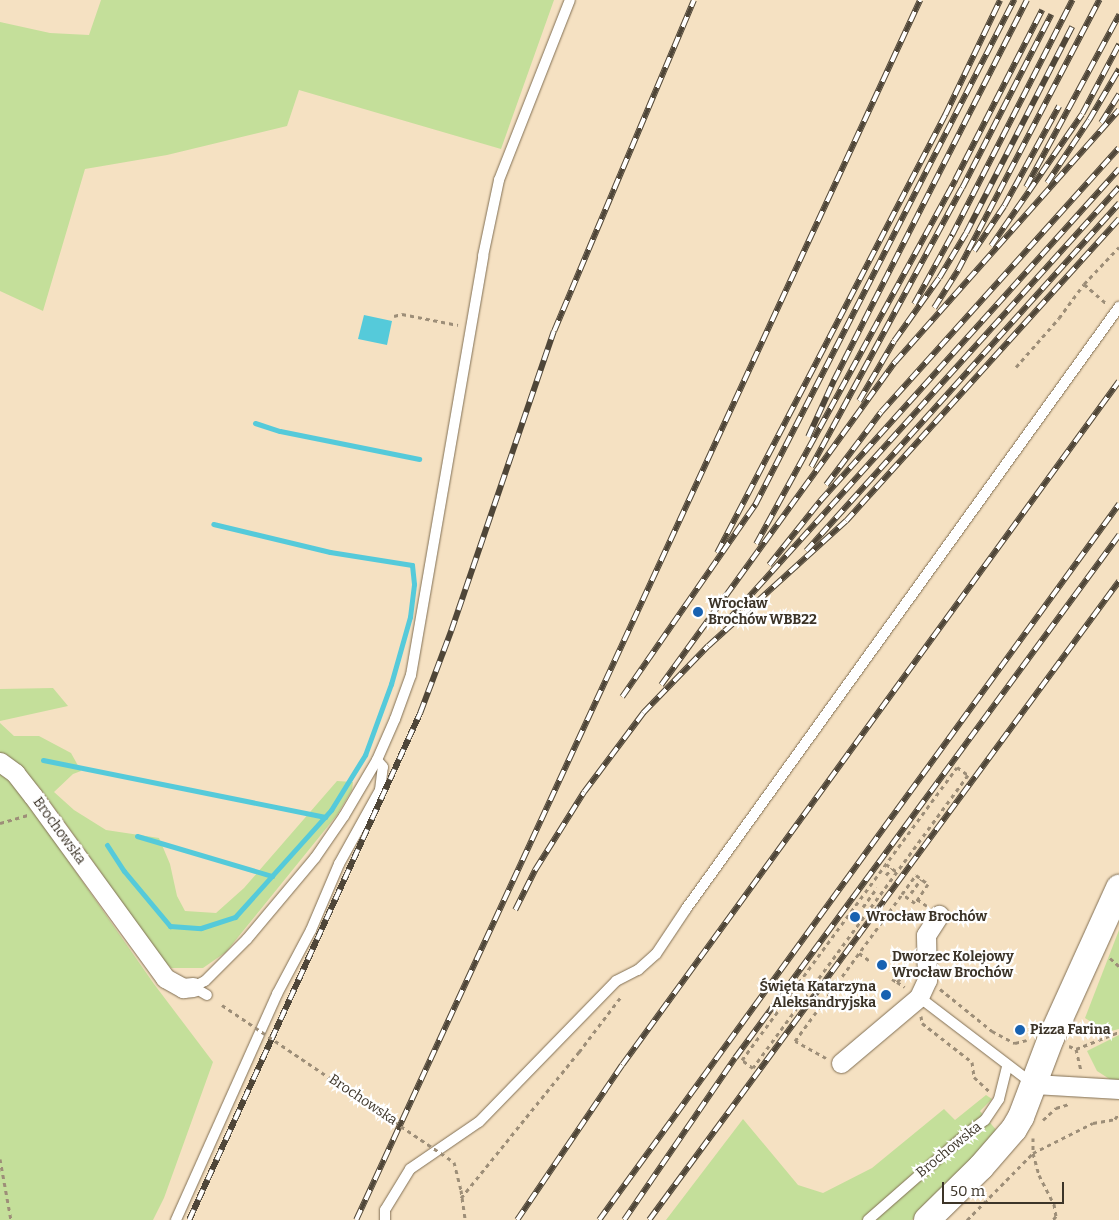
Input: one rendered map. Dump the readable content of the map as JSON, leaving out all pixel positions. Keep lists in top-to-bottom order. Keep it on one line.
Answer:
{"streets":{"street":["Brochowska"]},"places":["Wrocław Brochów WBB22","Wrocław Brochów","Dworzec Kolejowy Wrocław Brochów","Święta Katarzyna Aleksandryjska","Pizza Farina"],"scale_bar":"50 m"}
